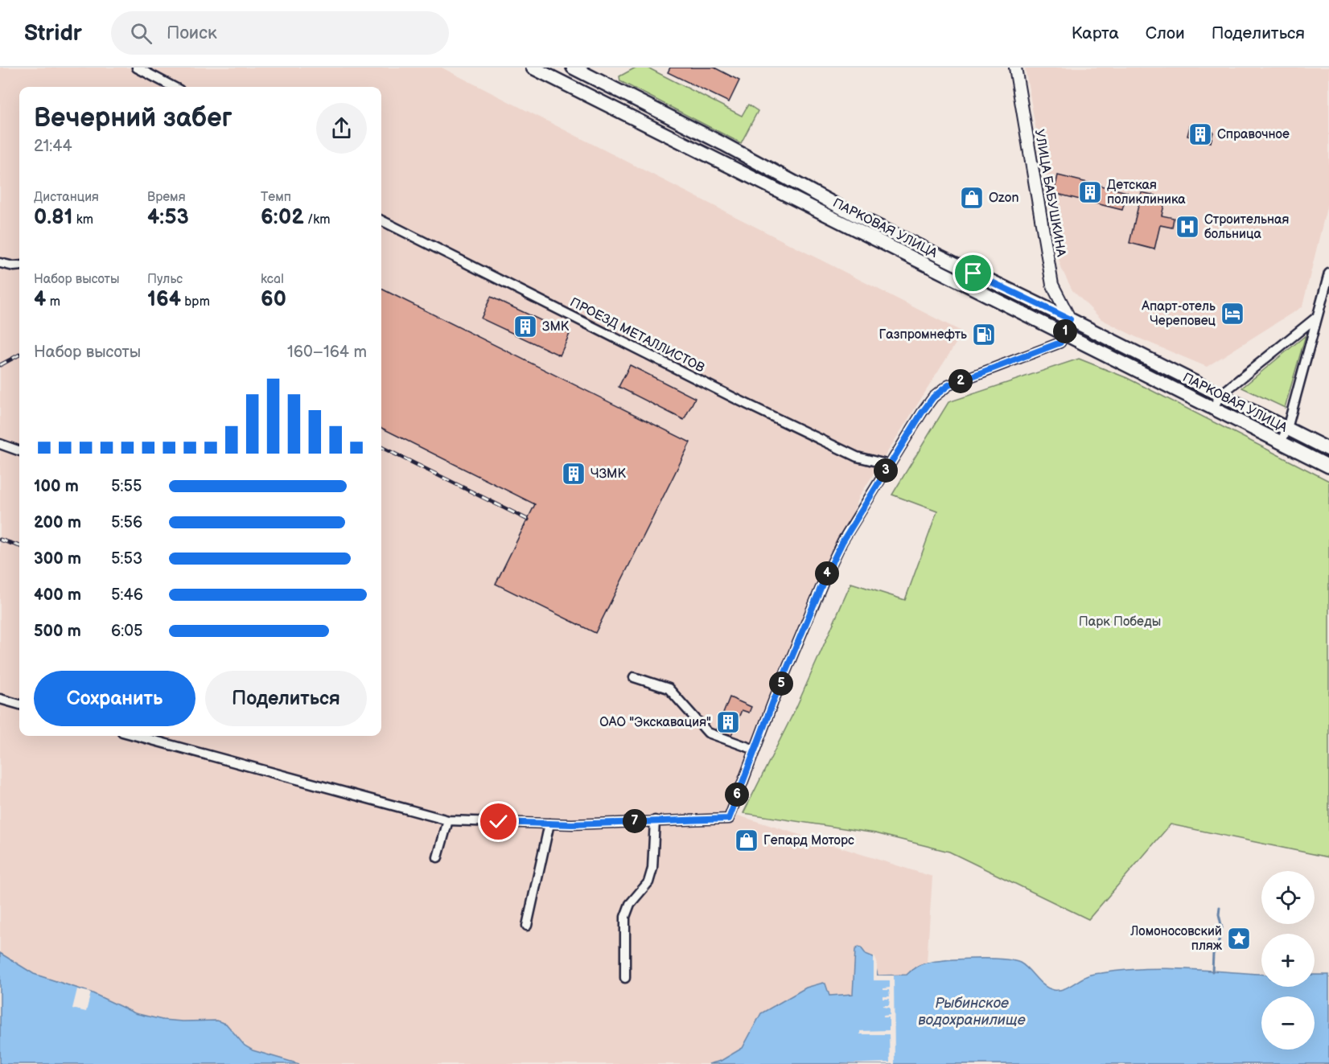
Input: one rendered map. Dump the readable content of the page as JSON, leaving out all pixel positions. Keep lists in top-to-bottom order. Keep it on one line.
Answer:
{"streets":{"main road":["ПАРКОВАЯ УЛИЦА"],"street":["УЛИЦА БАБУШКИНА","ПРОЕЗД МЕТАЛЛИСТОВ"]},"crossings":[["УЛИЦА БАБУШКИНА","ПАРКОВАЯ УЛИЦА"]],"water":["Рыбинское водохранилище"],"parks":["Парк Победы"],"places":{"building":["Справочное","Детская поликлиника","ЗМК","ЧЗМК","ОАО \"Экскавация\""],"shop":["Ozon","Гепард Моторс"],"hospital":["Строительная больница"],"hotel":["Апарт-отель Череповец"],"fuel station":["Газпромнефть"],"place":["Ломоносовский пляж"]},"page":{"header":"Stridr","search":"Поиск","nav":["Карта","Слои","Поделиться"],"heading":["Вечерний забег","21:44"],"stats":[["Дистанция","0.81 km"],["Время","4:53"],["Темп","6:02 /km"],["Набор высоты","4 m"],["Пульс","164 bpm"],["kcal","60"]],"pins":["1","2","3","4","5","6","7"],"chart":["Набор высоты","160–164 m"],"list":[{"name":"100 m","note":"5:55"},{"name":"200 m","note":"5:56"},{"name":"300 m","note":"5:53"},{"name":"400 m","note":"5:46"},{"name":"500 m","note":"6:05"}],"buttons":["Сохранить","Поделиться"],"map_buttons":["+","−"]}}
